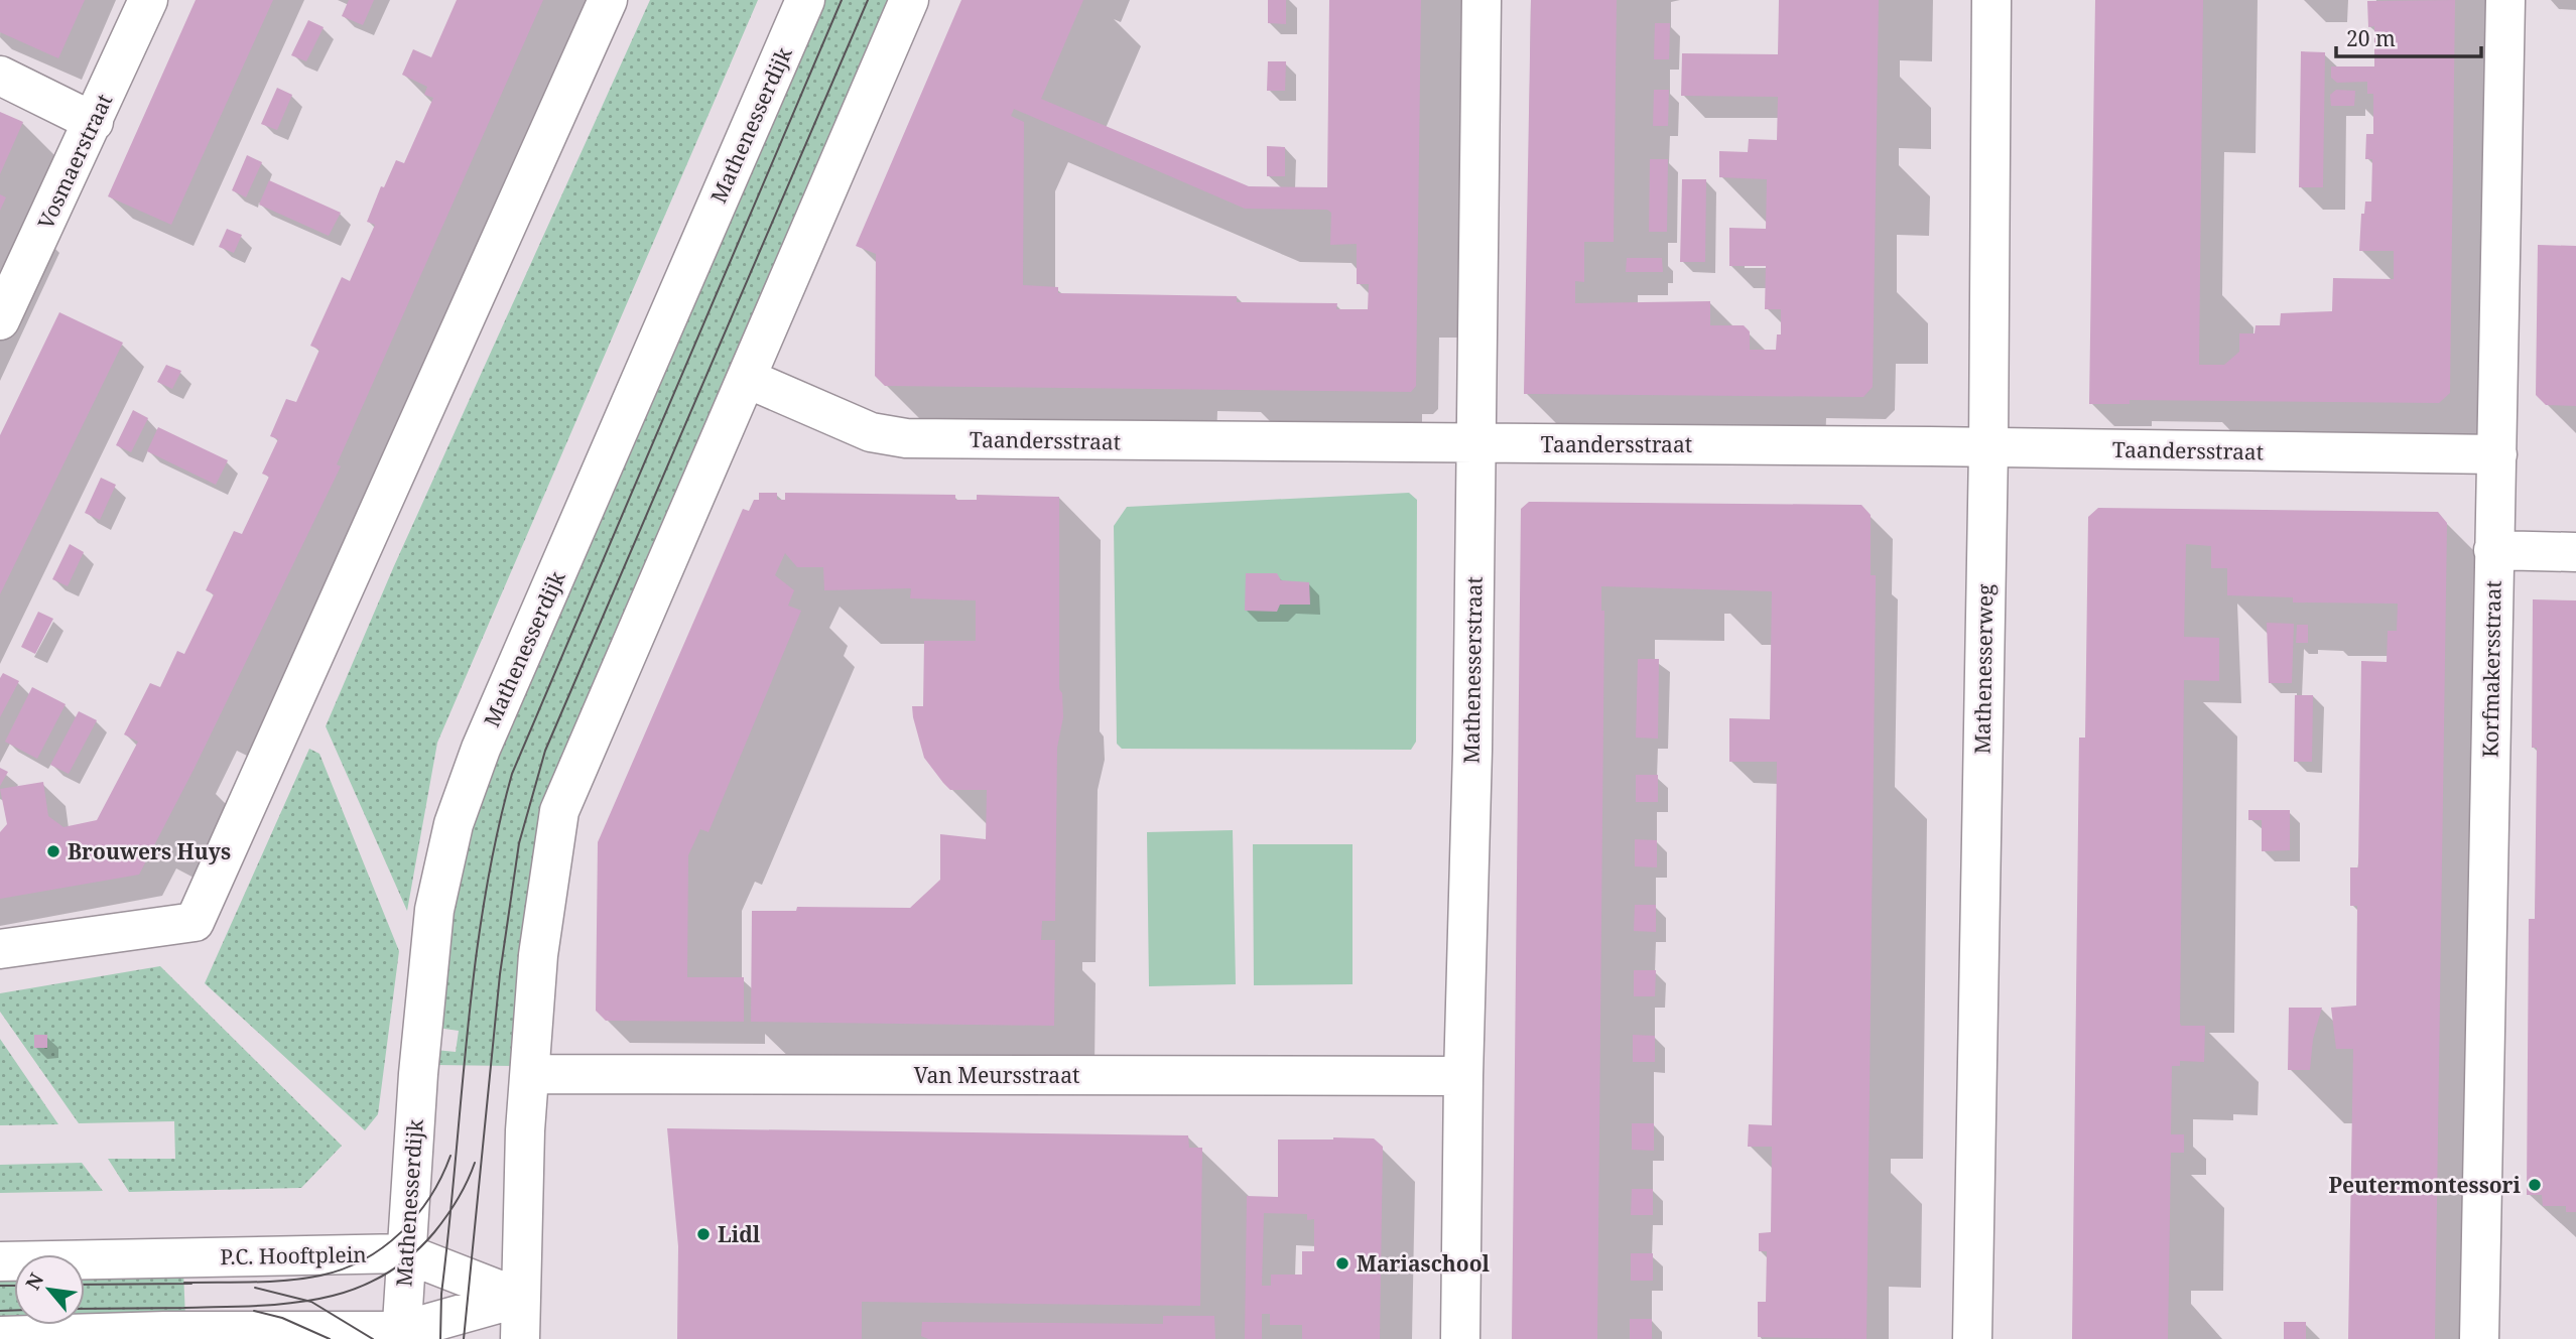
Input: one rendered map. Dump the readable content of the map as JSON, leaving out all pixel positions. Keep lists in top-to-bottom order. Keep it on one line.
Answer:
{"streets":{"street":["Mathenesserdijk","Vosmaerstraat","Taandersstraat","Mathenesserweg","Korfmakersstraat","Mathenesserstraat","Van Meursstraat","P.C. Hooftplein"]},"crossings":[["Mathenesserdijk","P.C. Hooftplein"],["Taandersstraat","Mathenesserweg"],["Taandersstraat","Korfmakersstraat"],["Taandersstraat","Mathenesserstraat"],["Mathenesserstraat","Van Meursstraat"]],"places":["Brouwers Huys","Peutermontessori","Lidl","Mariaschool"],"scale_bar":"20 m","north":"top left"}
